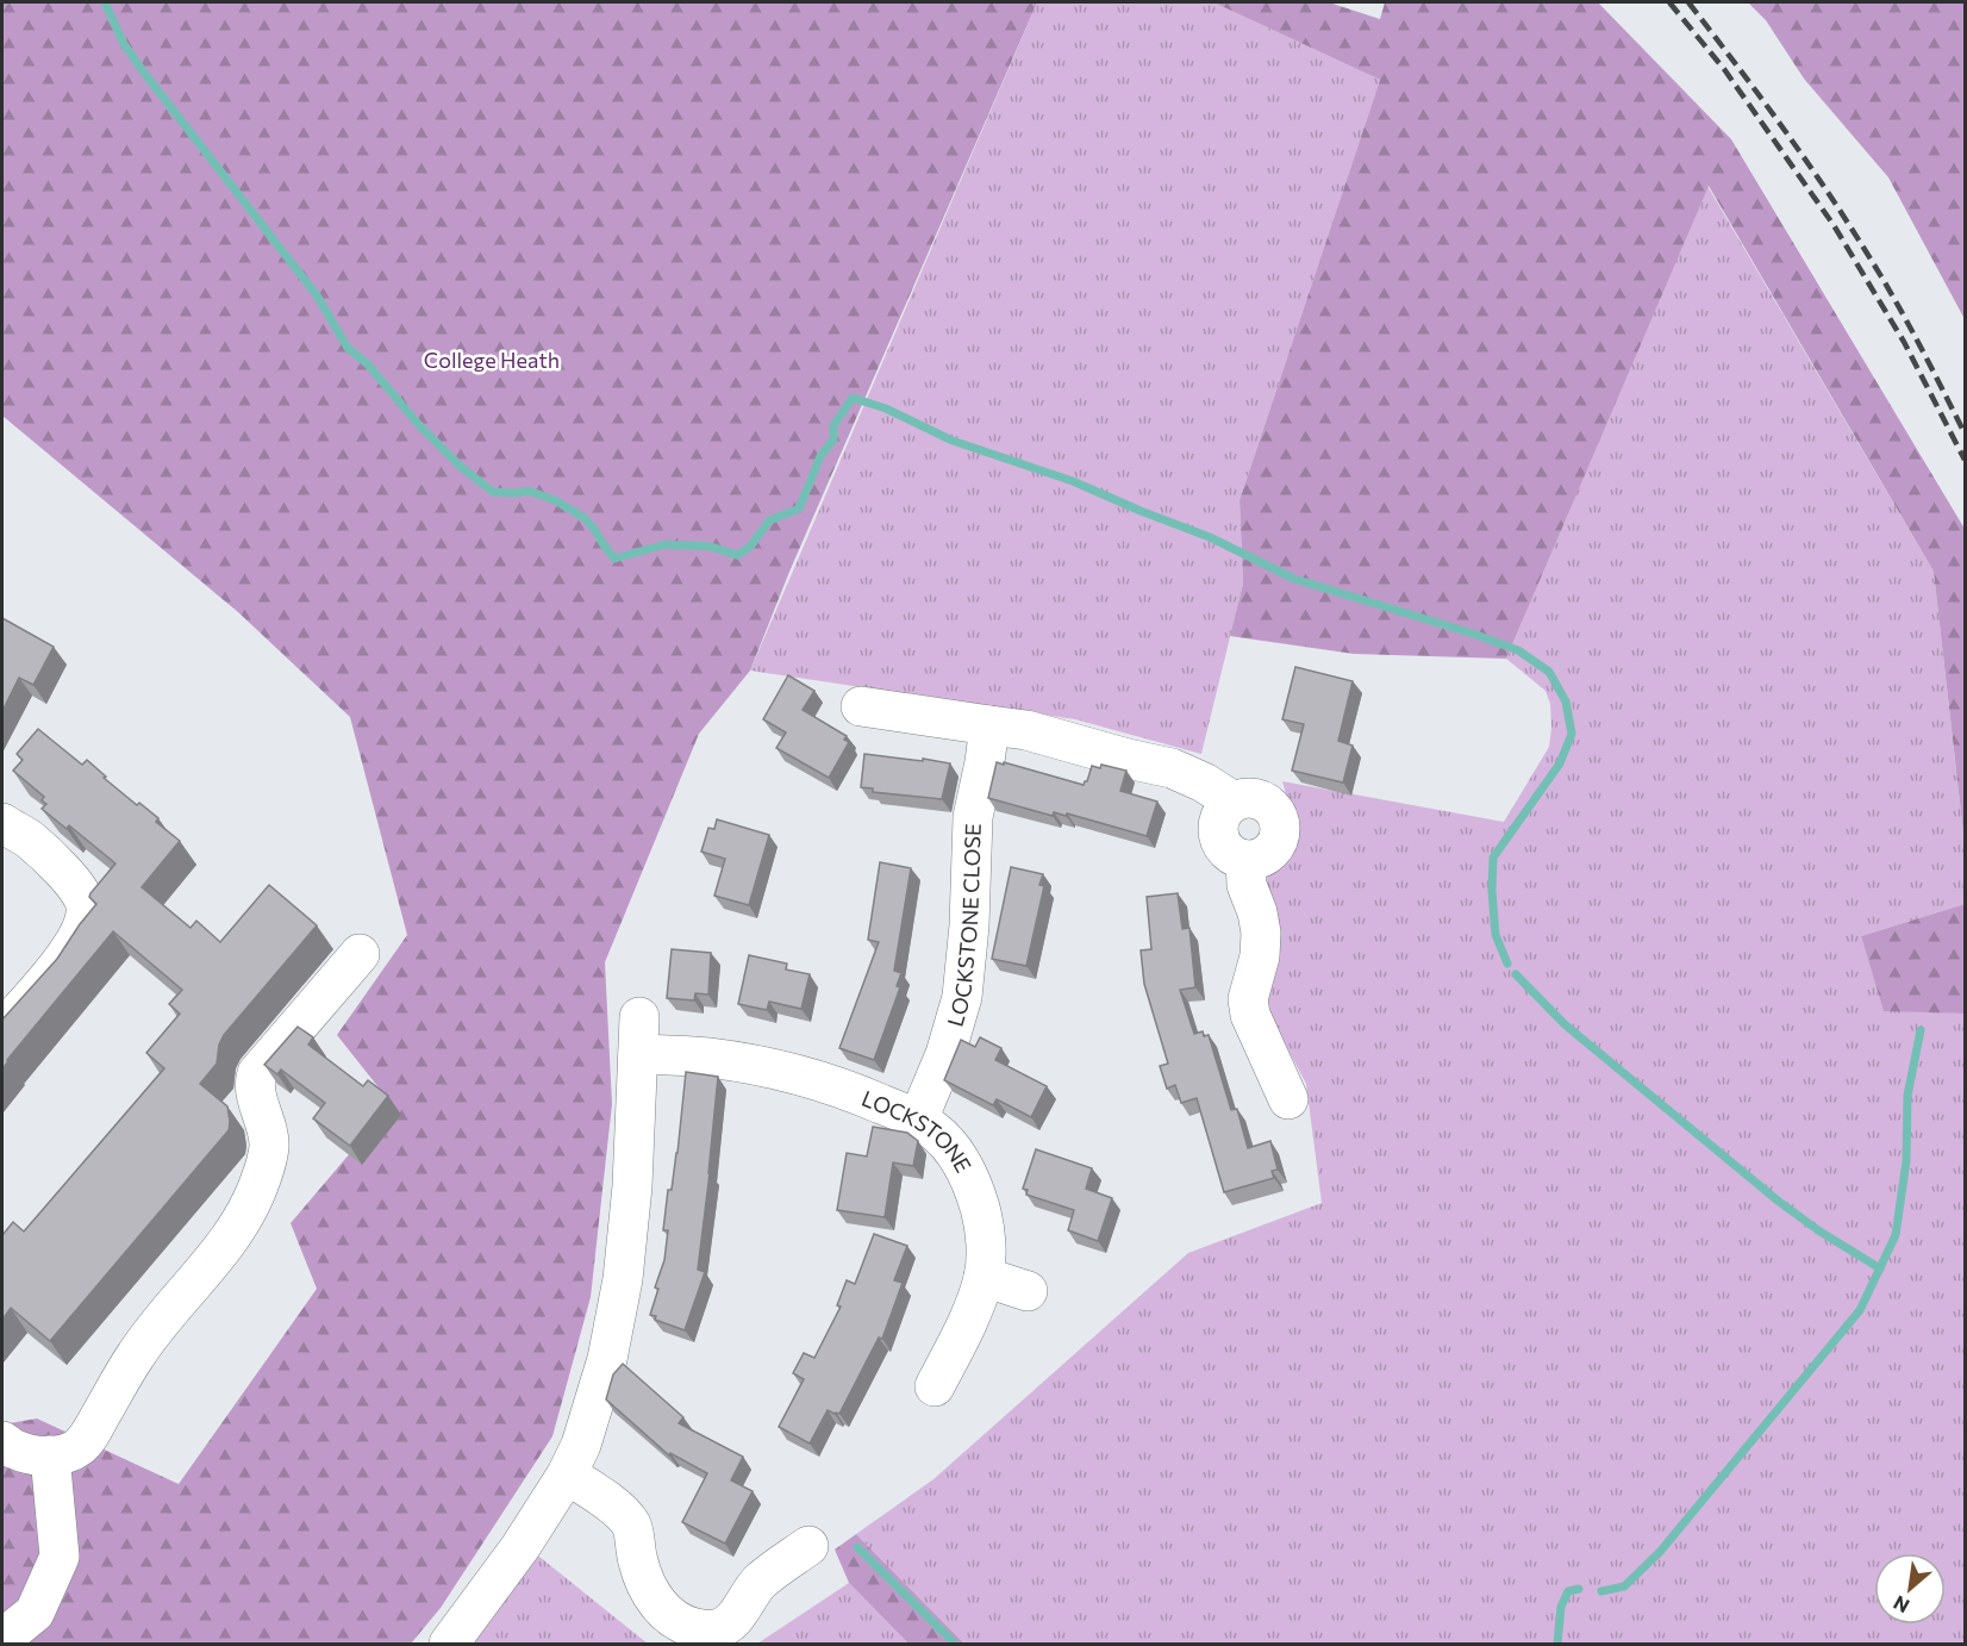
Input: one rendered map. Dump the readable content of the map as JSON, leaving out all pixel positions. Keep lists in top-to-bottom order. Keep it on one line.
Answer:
{"streets":{"street":["LOCKSTONE CLOSE","LOCKSTONE"]},"crossings":[["LOCKSTONE CLOSE","LOCKSTONE"]],"parks":["College Heath"],"north":"bottom left"}
